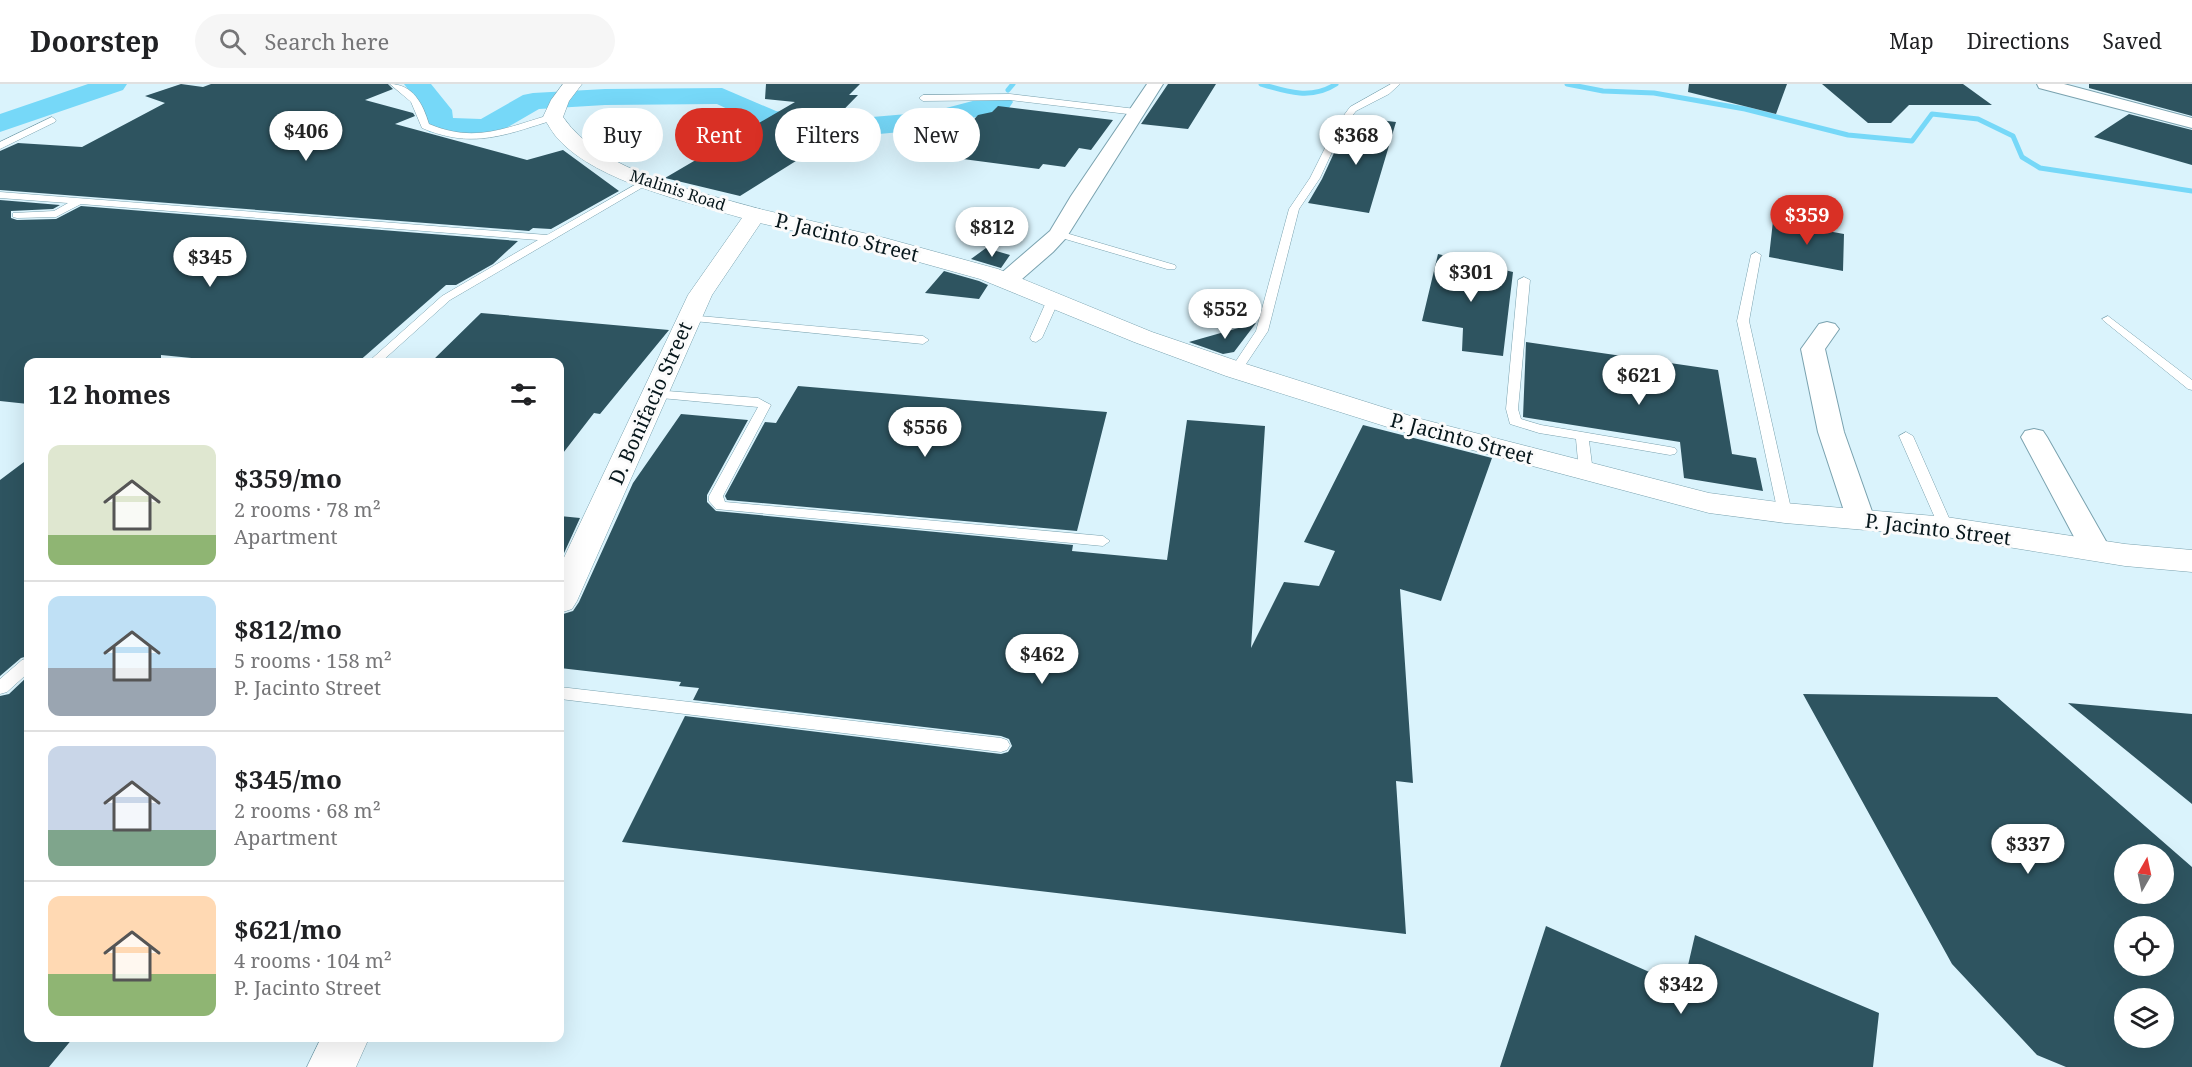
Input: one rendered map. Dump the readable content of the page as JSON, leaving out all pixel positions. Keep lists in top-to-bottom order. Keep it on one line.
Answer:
{"streets":{"street":["Malinis Road","P. Jacinto Street","D. Bonifacio Street"]},"crossings":[["Malinis Road","P. Jacinto Street"],["Malinis Road","D. Bonifacio Street"],["P. Jacinto Street","D. Bonifacio Street"]],"north":"top","page":{"header":"Doorstep","search":"Search here","nav":["Map","Directions","Saved"],"chip":["Buy","Rent","Filters","New"],"price":["$406","$368","$359","$812","$345","$301","$552","$621","$556","$462","$337","$342"],"heading":"12 homes","list":[{"name":"$359/mo","note":"2 rooms · 78 m² · Apartment"},{"name":"$812/mo","note":"5 rooms · 158 m² · P. Jacinto Street"},{"name":"$345/mo","note":"2 rooms · 68 m² · Apartment"},{"name":"$621/mo","note":"4 rooms · 104 m² · P. Jacinto Street"}]}}
